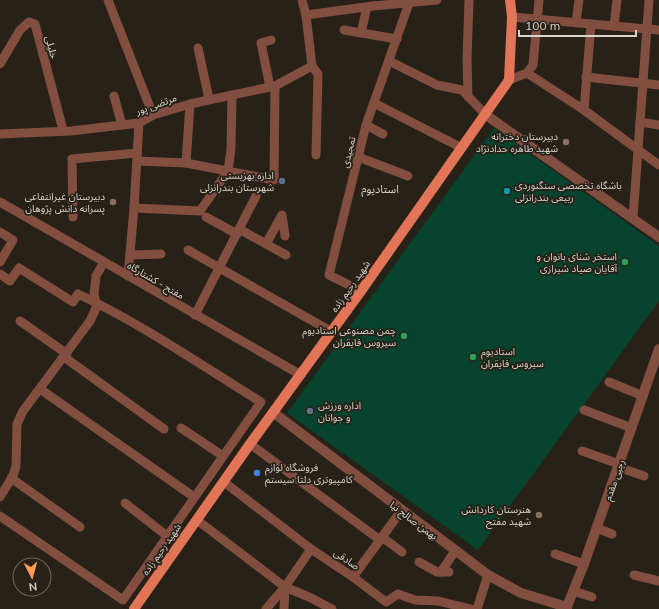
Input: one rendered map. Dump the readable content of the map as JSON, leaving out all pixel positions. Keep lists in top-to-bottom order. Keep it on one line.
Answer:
{"streets":{"main road":["شهید رحیم زاده"],"street":["خلیلی","مرتضی پور","تمجیدی","مفتح - کشتارگاه","رجبی مقدم","بهمن صالح نیا","صادقی"]},"crossings":[["خلیلی","مرتضی پور"],["تمجیدی","شهید رحیم زاده"],["مفتح - کشتارگاه","شهید رحیم زاده"],["شهید رحیم زاده","بهمن صالح نیا"],["شهید رحیم زاده","صادقی"],["رجبی مقدم","بهمن صالح نیا"]],"districts":["استادیوم"],"places":["دبیرستان دخترانه شهید طاهره حدادنژاد","اداره بهزیستی شهرستان بندرانزلی","باشگاه تخصصی سنگنوردی ربیعی بندرانزلی","دبیرستان غیرانتفاعی پسرانه دانش پژوهان","استخر شنای بانوان و آقایان صیاد شیرازی","چمن مصنوعی استادیوم سیروس قایقران","استادیوم سیروس قایقران","اداره ورزش و جوانان","فروشگاه لوازم کامپیوتری دلتا سیستم","هنرستان کاردانش شهید مفتح"],"scale_bar":"100 m","north":"bottom"}
